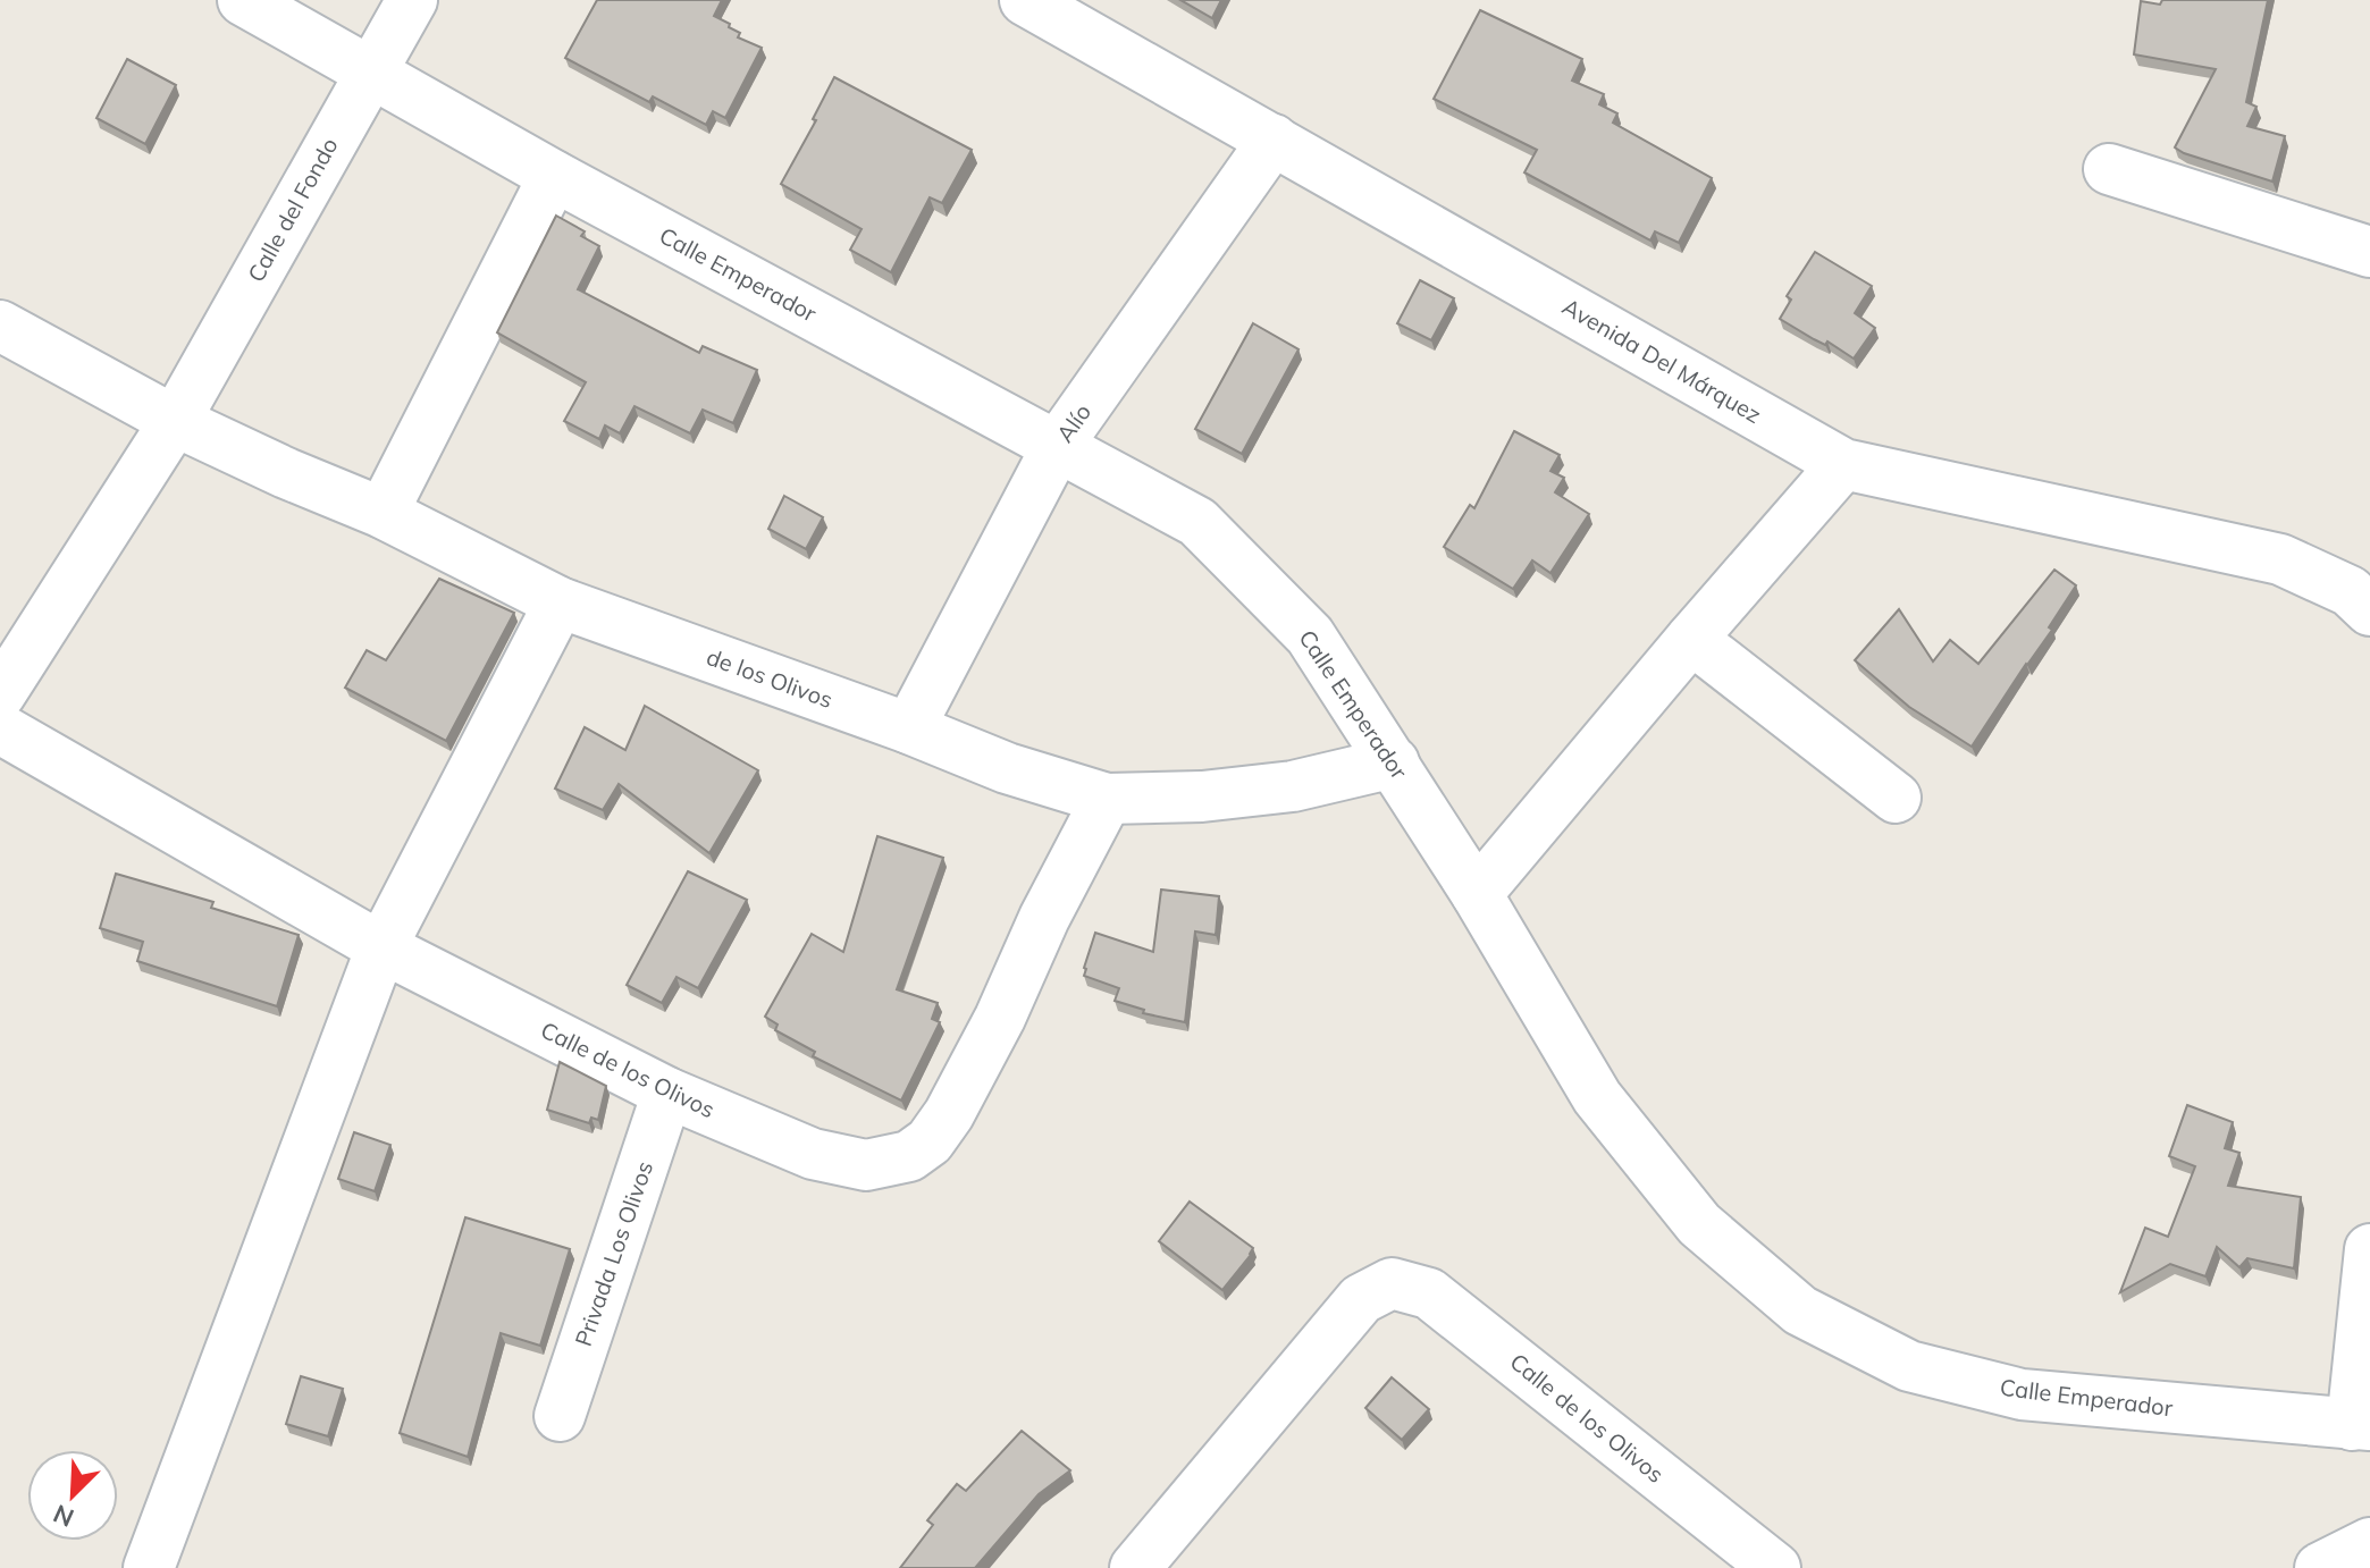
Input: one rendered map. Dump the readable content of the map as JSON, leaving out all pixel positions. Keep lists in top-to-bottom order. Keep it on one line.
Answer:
{"streets":{"street":["Calle del Fondo","Calle Emperador","Avenida Del Márquez","Alío","de los Olivos","Calle de los Olivos","Privada Los Olivos"]},"crossings":[["Calle del Fondo","Calle Emperador"],["Calle del Fondo","de los Olivos"],["Calle Emperador","Alío"],["Calle Emperador","de los Olivos"],["Avenida Del Márquez","Alío"],["Alío","de los Olivos"],["de los Olivos","Calle de los Olivos"],["Calle de los Olivos","Privada Los Olivos"]],"north":"bottom left"}
